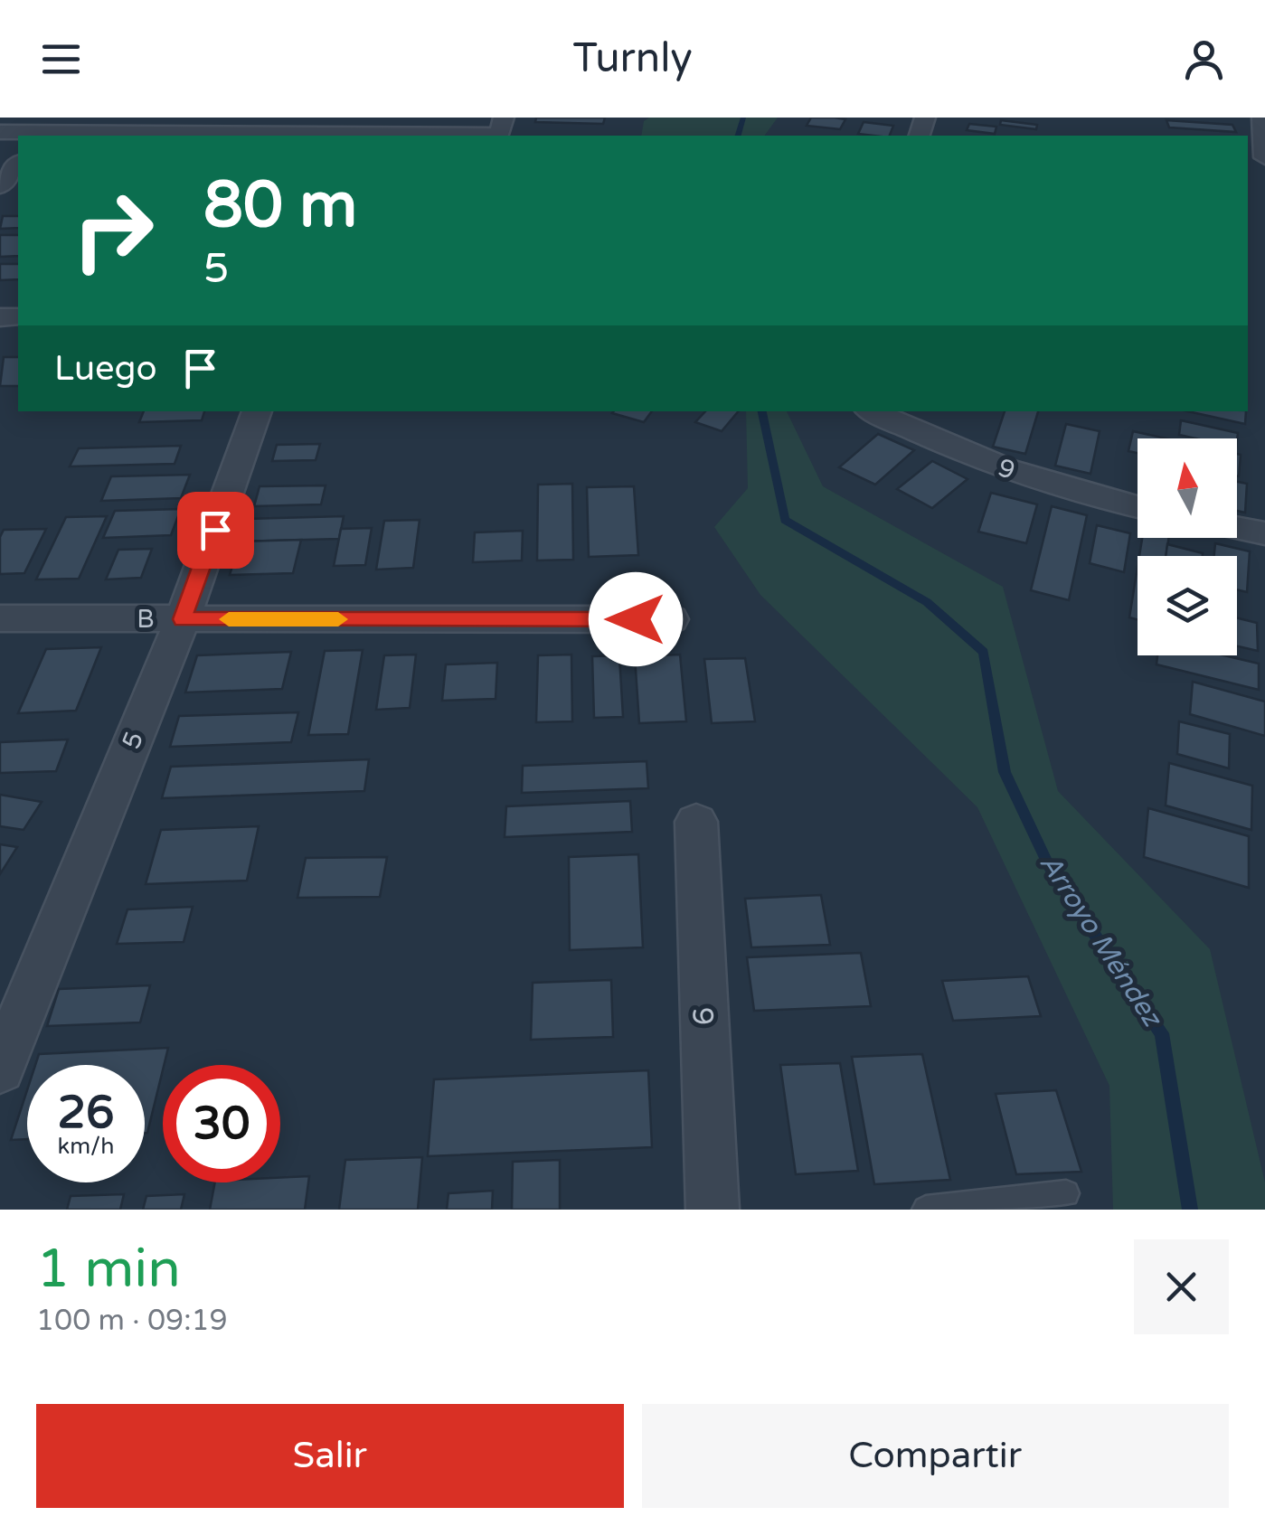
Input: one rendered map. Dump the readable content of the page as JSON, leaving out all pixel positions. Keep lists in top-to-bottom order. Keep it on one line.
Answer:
{"streets":{"street":["9","B","5","6"]},"crossings":[["B","5"]],"water":["Arroyo Méndez"],"north":"top","page":{"header":"Turnly","turn":["80 m","5"],"then":"Luego","speed":"26 km/h","limit":"30","heading":["1 min","100 m · 09:19"],"buttons":["Salir","Compartir"]}}
